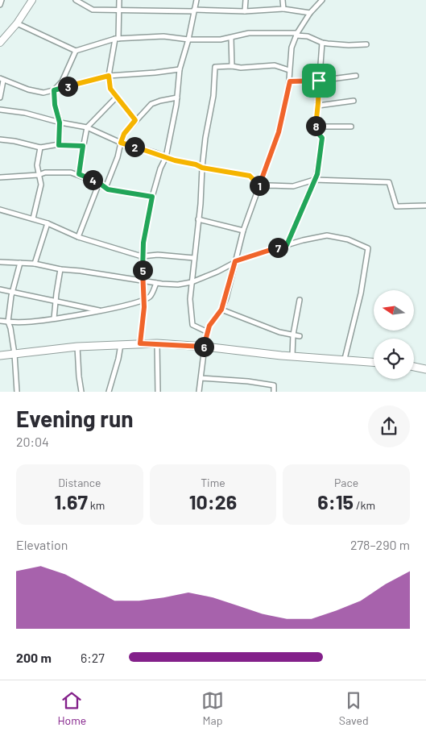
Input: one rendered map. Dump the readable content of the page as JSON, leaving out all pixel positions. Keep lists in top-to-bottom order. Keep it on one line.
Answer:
{"north":"left","page":{"pins":["3","8","2","4","1","7","5","6"],"heading":["Evening run","20:04"],"stats":[["Distance","1.67 km"],["Time","10:26"],["Pace","6:15 /km"]],"chart":["Elevation","278–290 m"],"list":[{"name":"200 m","note":"6:27"}],"tabs":["Home","Map","Saved"]}}
